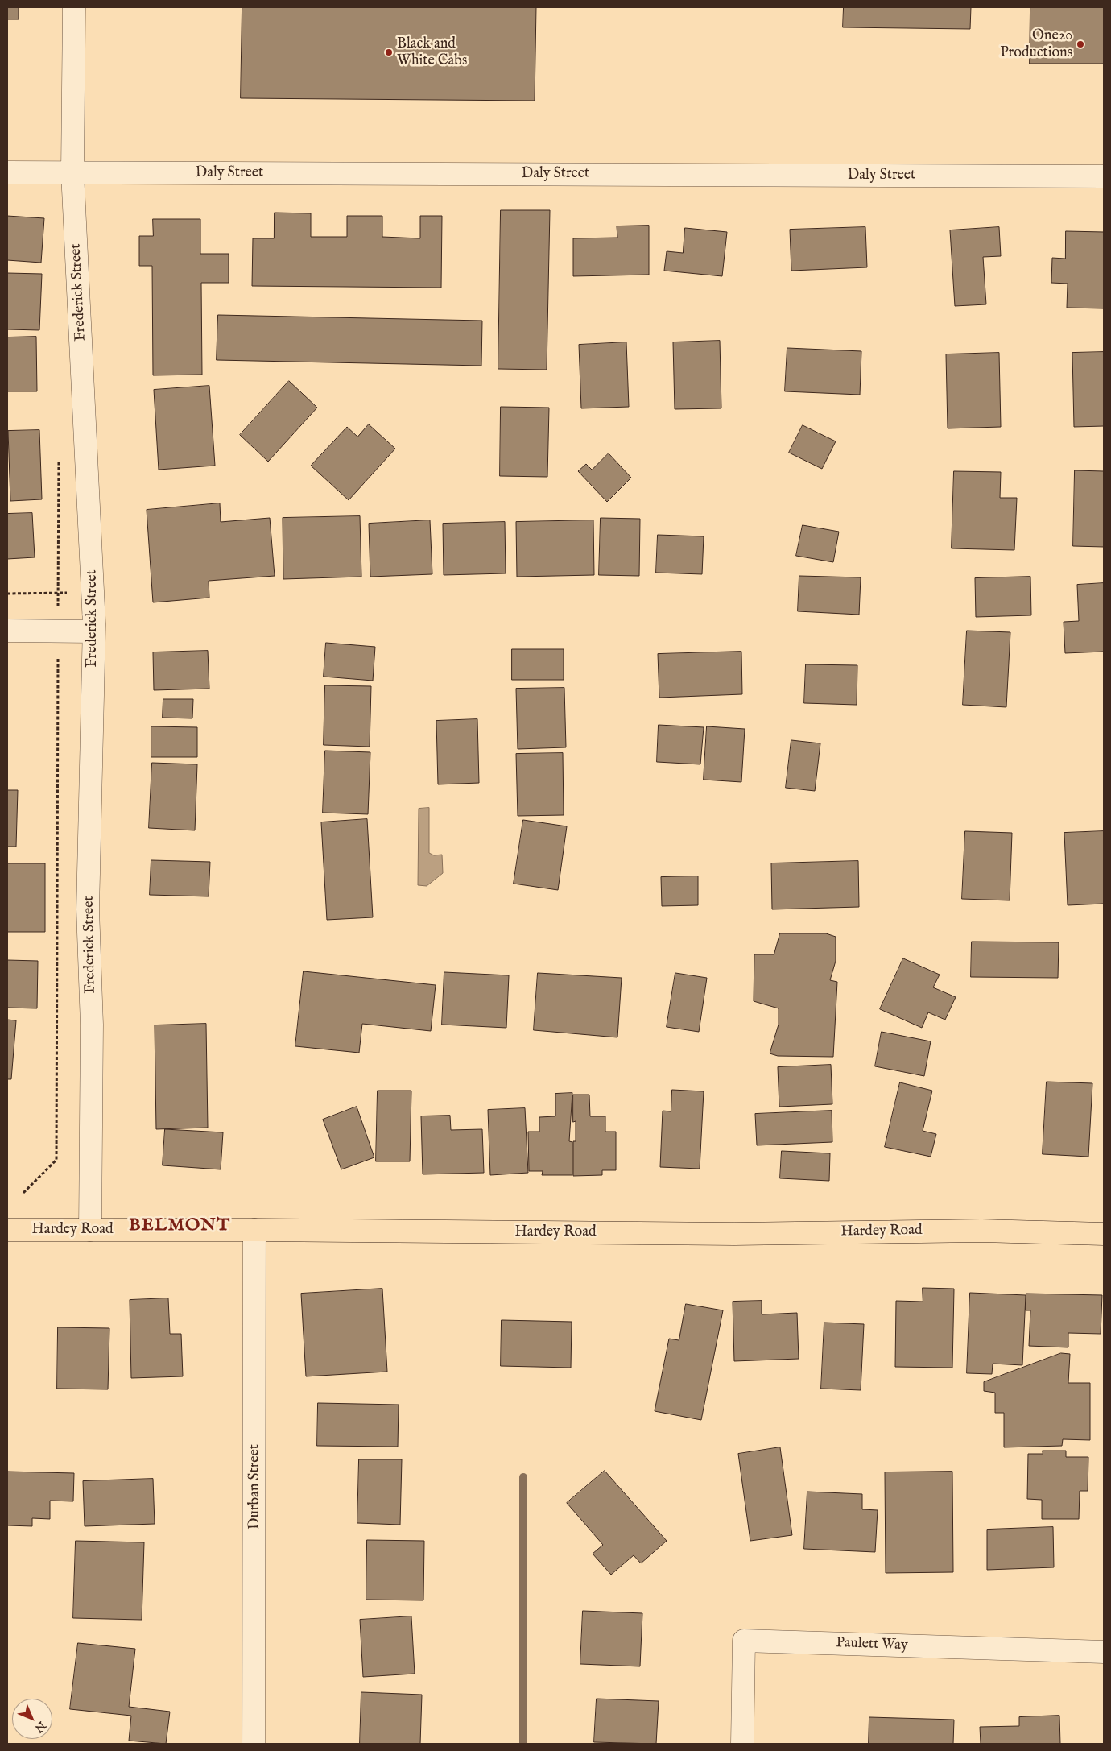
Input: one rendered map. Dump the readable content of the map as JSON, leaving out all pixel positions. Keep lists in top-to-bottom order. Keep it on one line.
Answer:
{"streets":{"main road":["Hardey Road"],"street":["Daly Street","Frederick Street","Durban Street","Paulett Way"]},"crossings":[["Daly Street","Frederick Street"],["Frederick Street","Hardey Road"],["Hardey Road","Durban Street"]],"districts":["BELMONT"],"places":["One20 Productions","Black and White Cabs"],"north":"bottom right"}
